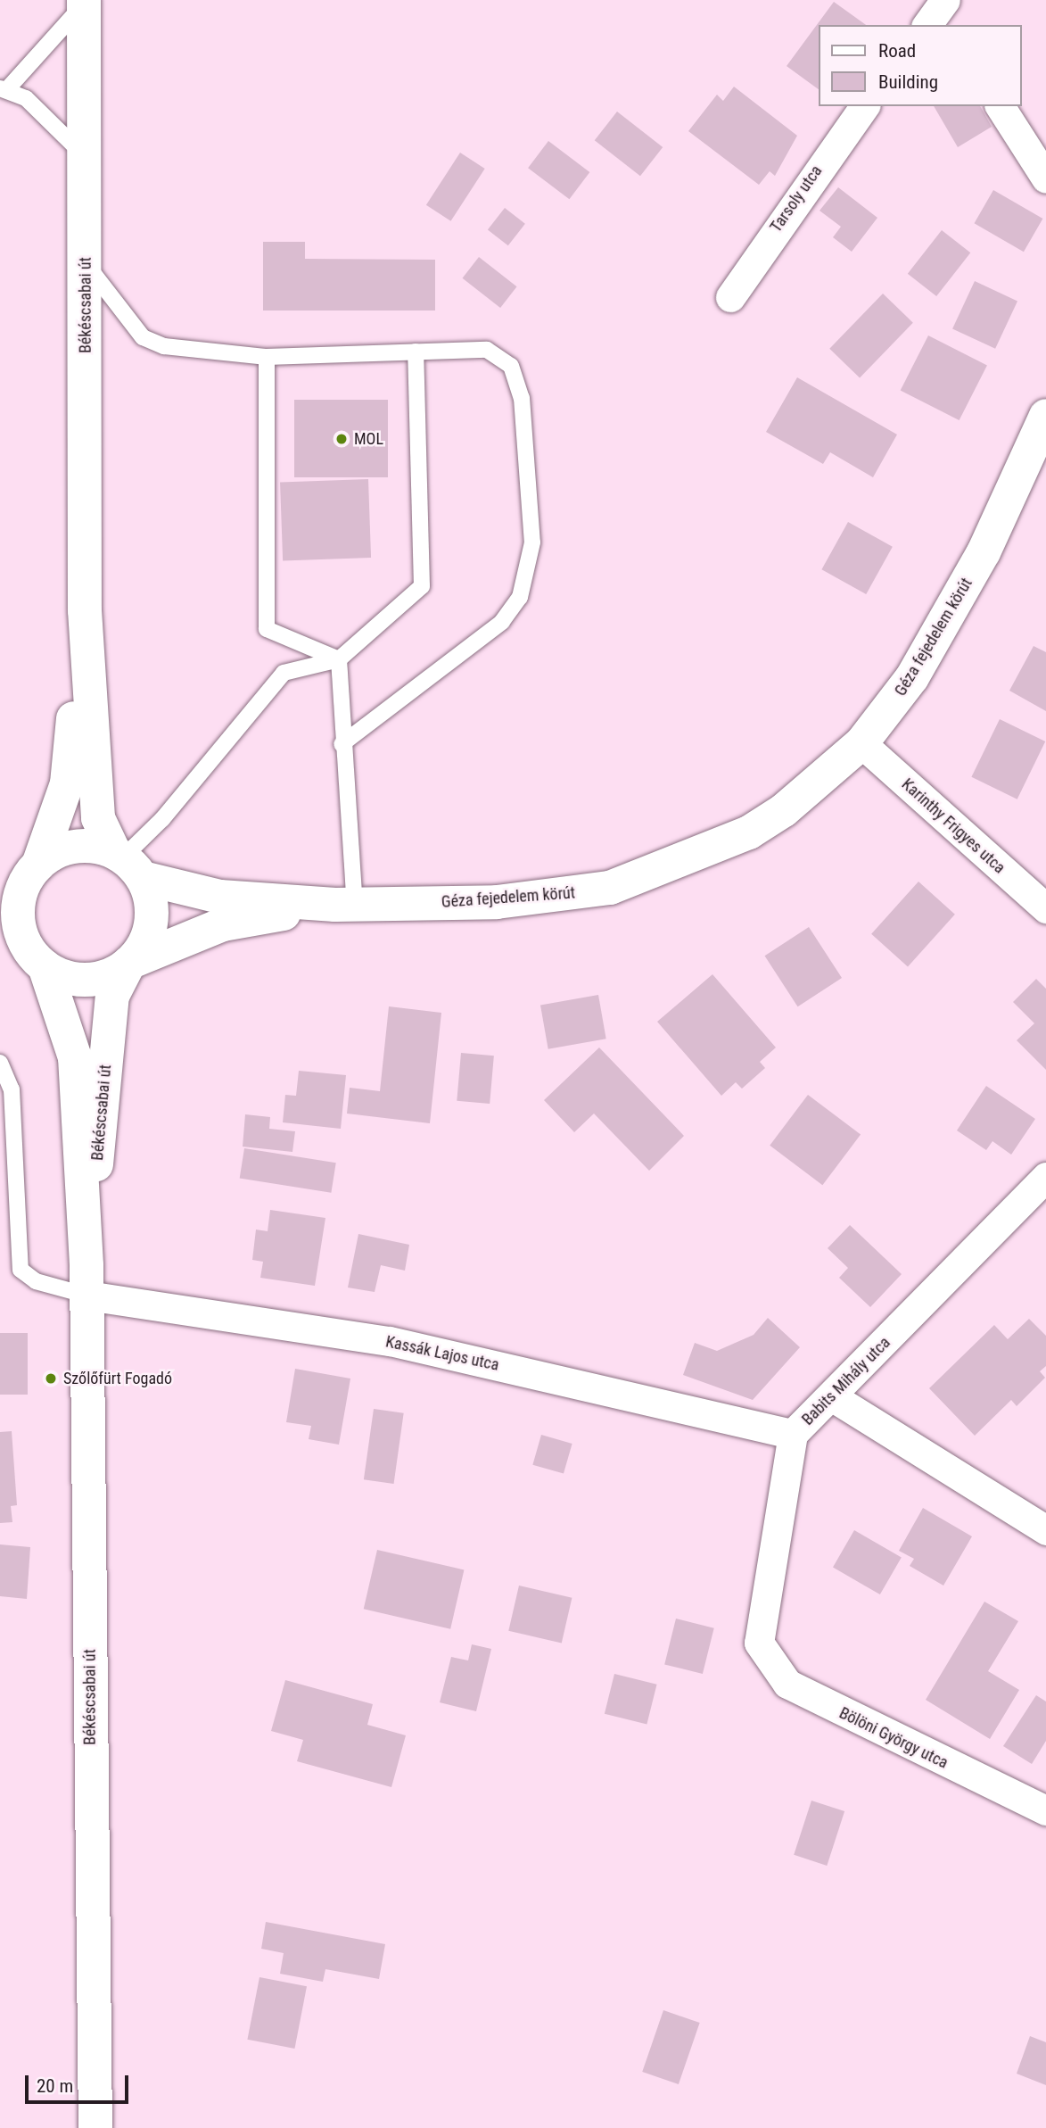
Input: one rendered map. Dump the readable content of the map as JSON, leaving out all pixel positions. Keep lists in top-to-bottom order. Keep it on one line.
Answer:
{"streets":{"street":["Tarsoly utca","Békéscsabai út","Géza fejedelem körút","Karinthy Frigyes utca","Kassák Lajos utca","Babits Mihály utca","Bölöni György utca"]},"crossings":[["Békéscsabai út","Géza fejedelem körút"],["Békéscsabai út","Kassák Lajos utca"],["Géza fejedelem körút","Karinthy Frigyes utca"],["Kassák Lajos utca","Babits Mihály utca"],["Babits Mihály utca","Bölöni György utca"]],"places":["MOL","Szőlőfürt Fogadó"],"legend":["Road","Building"],"scale_bar":"20 m"}
